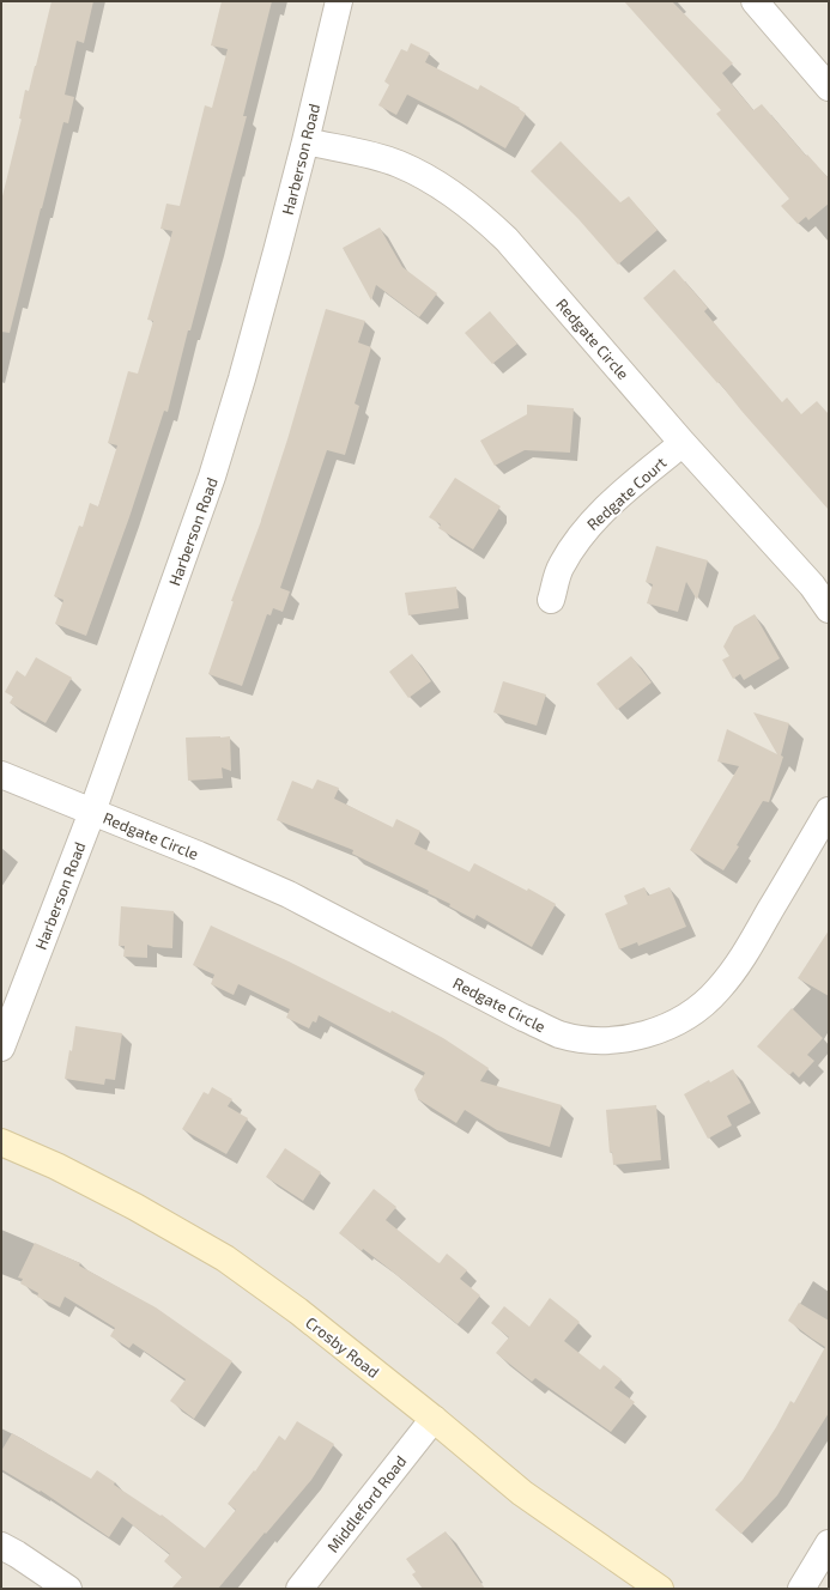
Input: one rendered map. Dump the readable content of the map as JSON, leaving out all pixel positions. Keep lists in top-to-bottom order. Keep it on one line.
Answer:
{"streets":{"main road":["Crosby Road"],"street":["Harberson Road","Redgate Circle","Redgate Court","Middleford Road"]},"crossings":[["Harberson Road","Redgate Circle"],["Redgate Circle","Redgate Court"],["Crosby Road","Middleford Road"]]}
